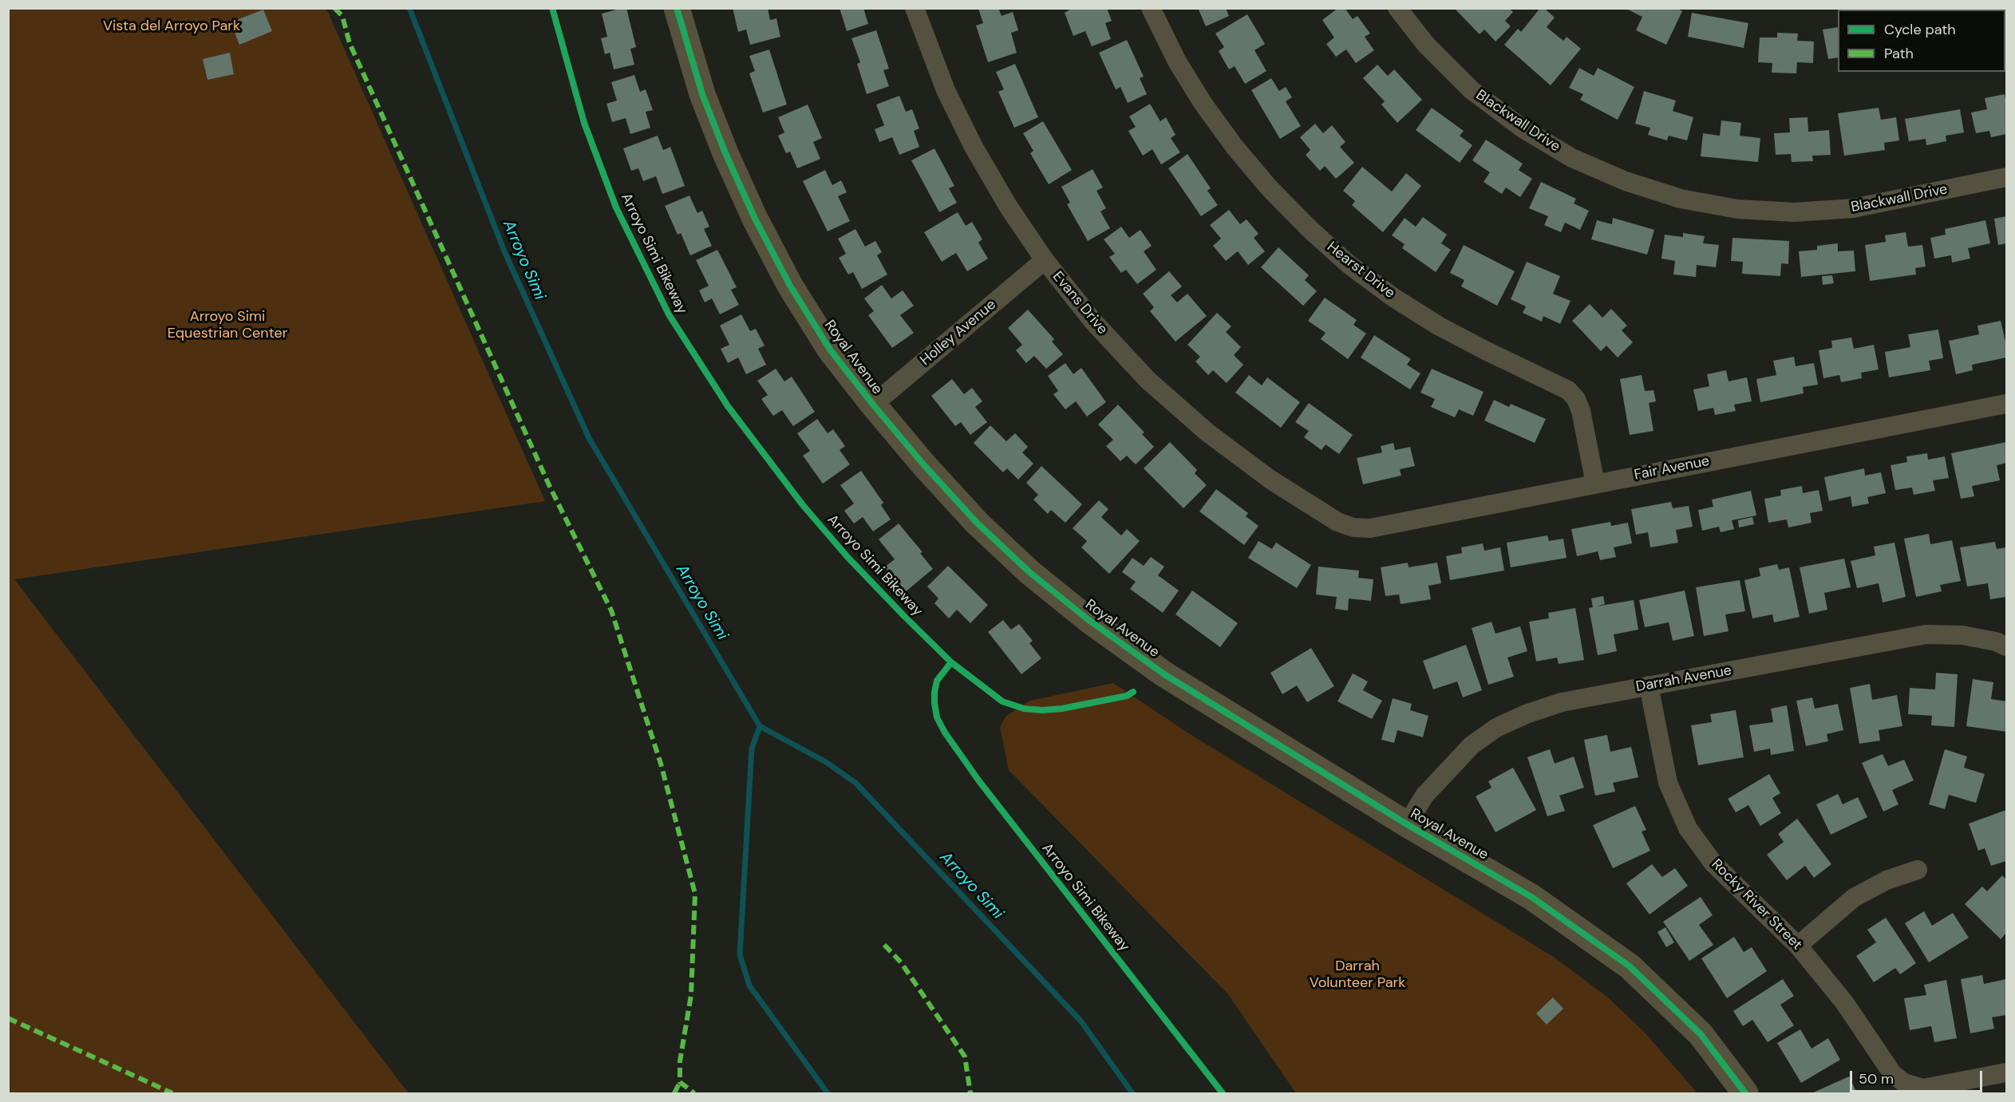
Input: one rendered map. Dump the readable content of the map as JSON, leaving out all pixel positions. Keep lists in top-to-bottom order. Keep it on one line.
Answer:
{"streets":{"main road":["Royal Avenue"],"street":["Blackwall Drive","Hearst Drive","Evans Drive","Holley Avenue","Fair Avenue","Darrah Avenue","Rocky River Street"],"cycle path":["Arroyo Simi Bikeway"]},"crossings":[["Hearst Drive","Fair Avenue"],["Evans Drive","Holley Avenue"],["Evans Drive","Fair Avenue"],["Holley Avenue","Royal Avenue"],["Royal Avenue","Darrah Avenue"],["Darrah Avenue","Rocky River Street"]],"water":["Arroyo Simi"],"parks":["Vista del Arroyo Park","Arroyo Simi Equestrian Center","Darrah Volunteer Park"],"legend":["Cycle path","Path"],"scale_bar":"50 m"}
